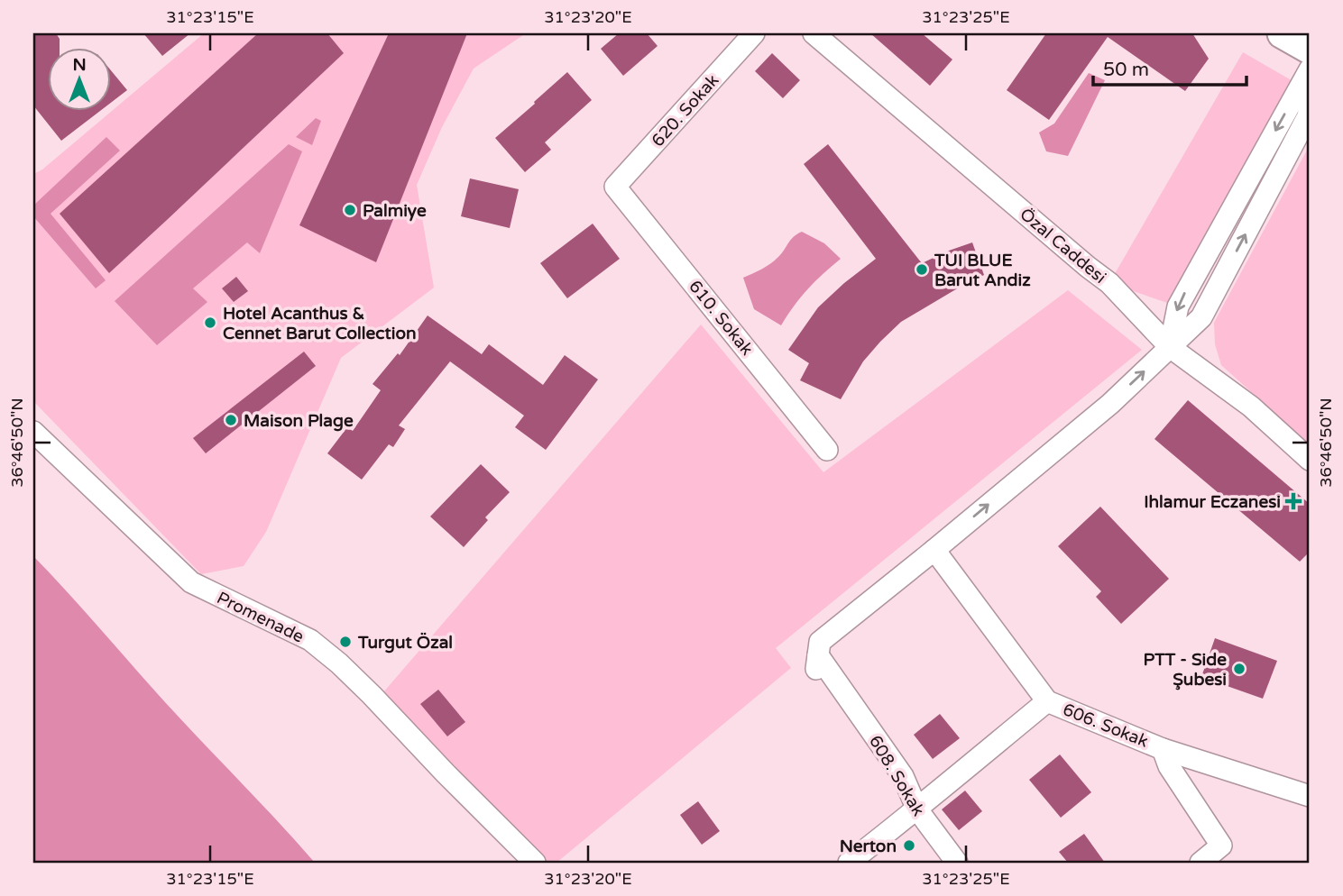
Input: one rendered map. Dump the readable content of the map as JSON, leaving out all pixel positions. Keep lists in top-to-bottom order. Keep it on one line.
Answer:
{"streets":{"street":["620. Sokak","Özal Caddesi","610. Sokak","Promenade","606. Sokak","608. Sokak"]},"crossings":[["620. Sokak","610. Sokak"],["606. Sokak","608. Sokak"]],"places":{"other":["Palmiye","TUI BLUE Barut Andiz","Hotel Acanthus & Cennet Barut Collection","Maison Plage","Turgut Özal","PTT - Side Şubesi","Nerton"],"health":["Ihlamur Eczanesi"]},"scale_bar":"50 m","north":"top","coordinates":["31°23'15\"E","31°23'20\"E","31°23'25\"E","36°46'50\"N"]}
